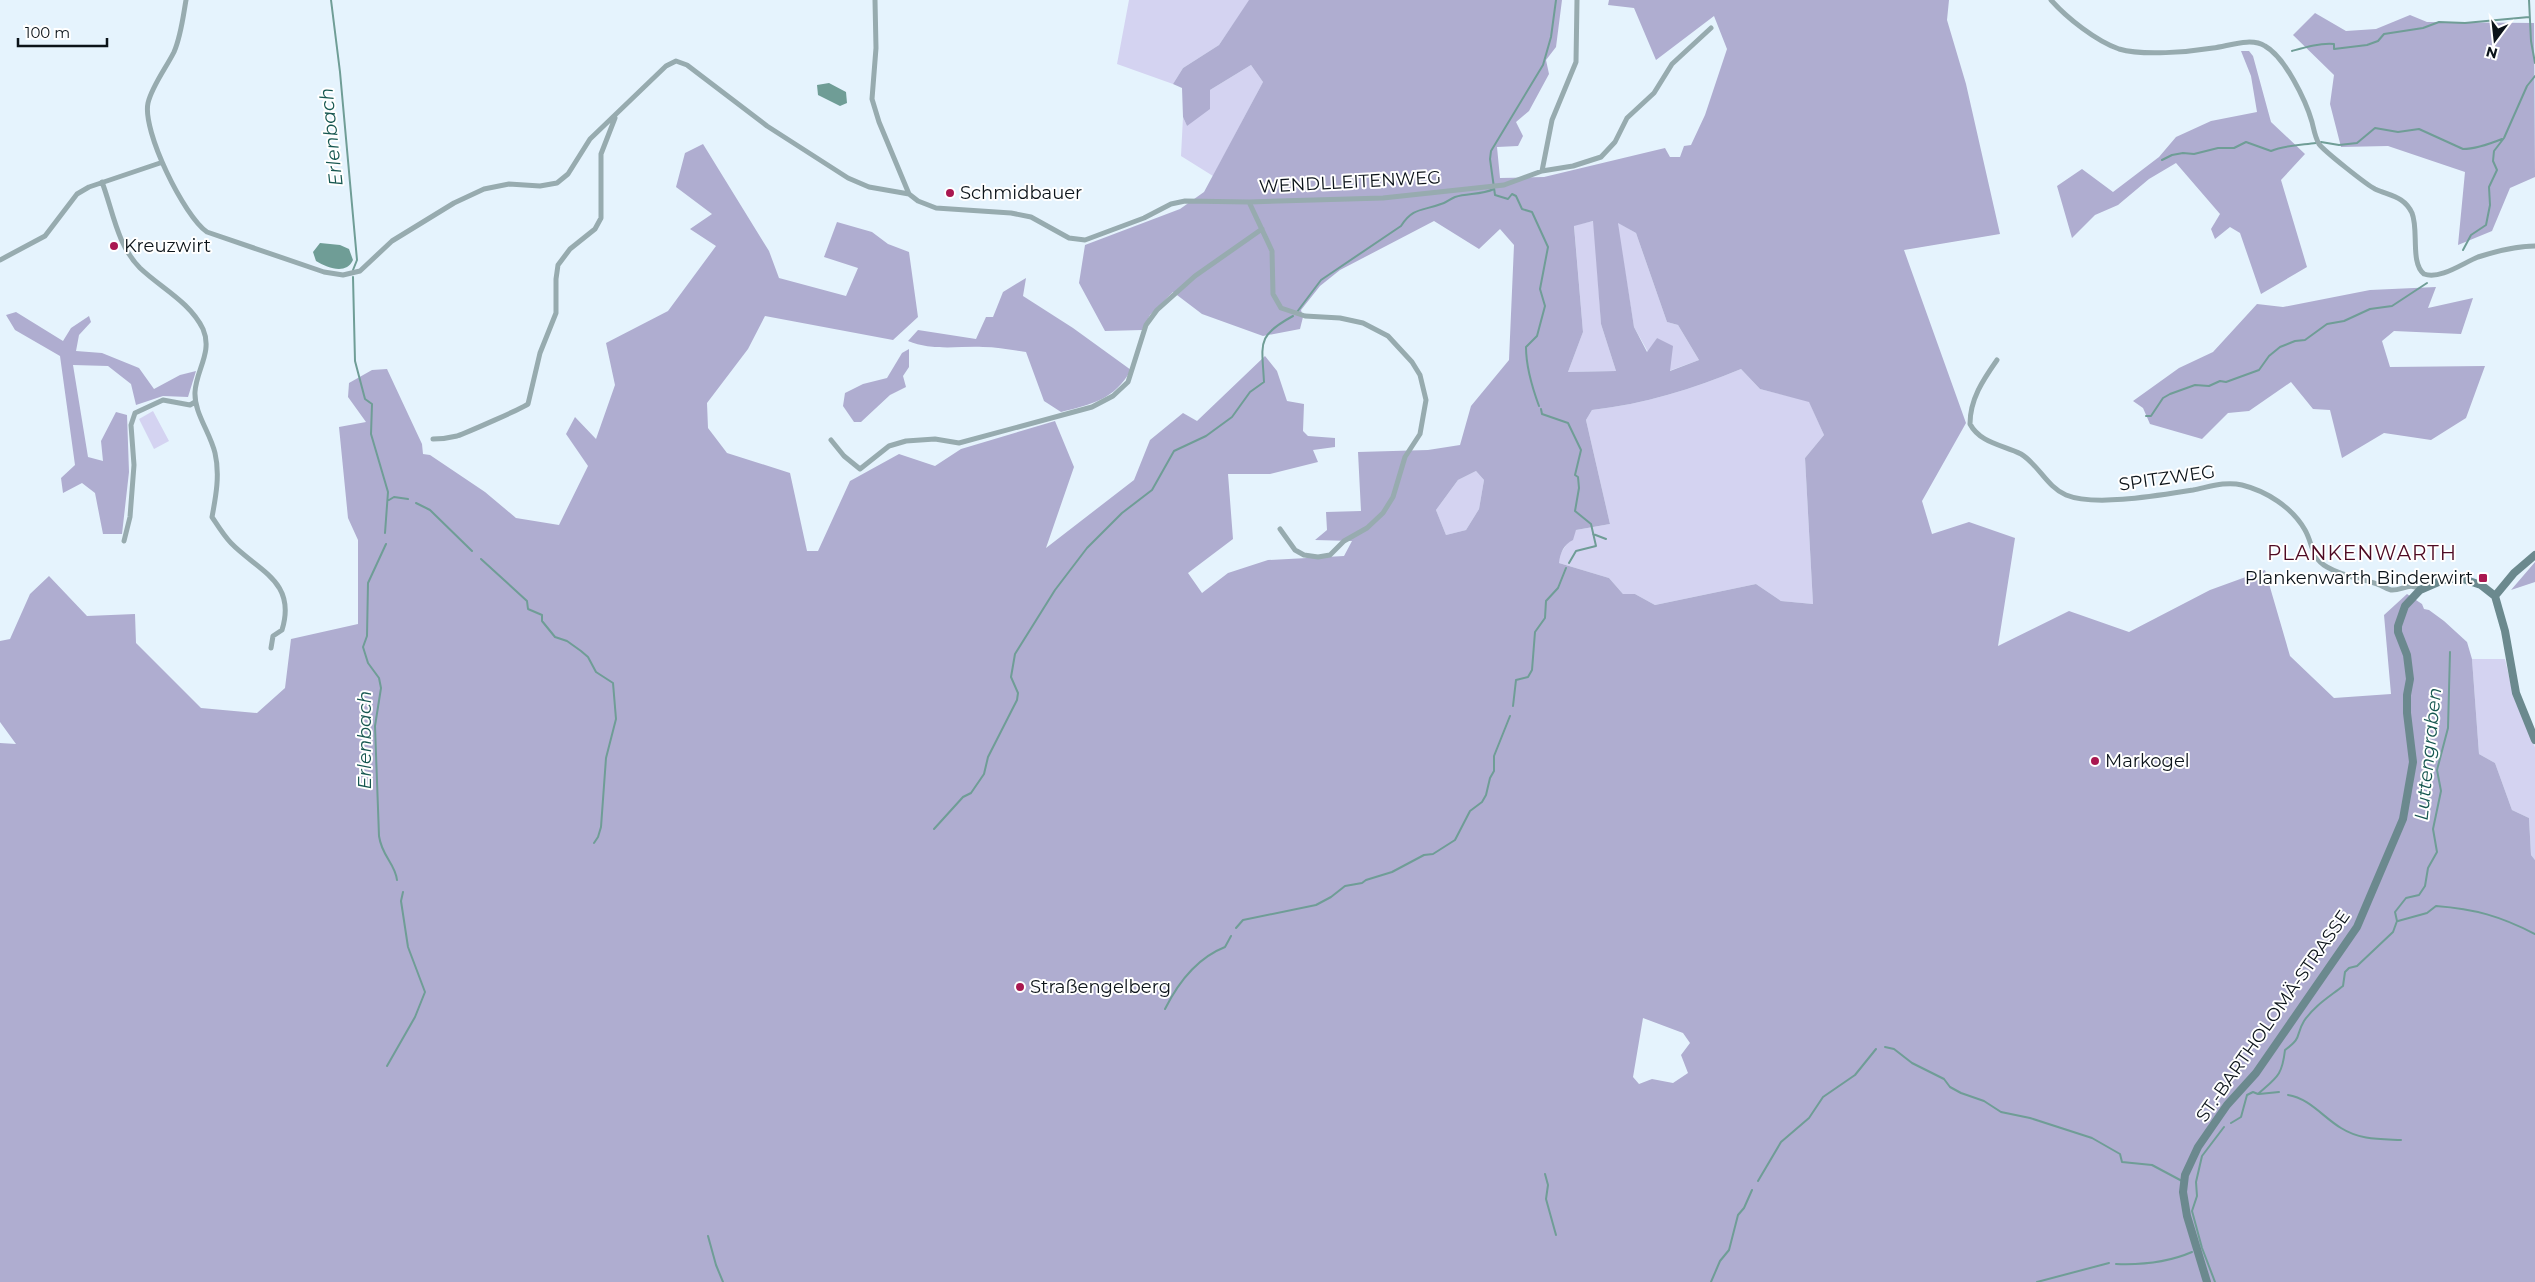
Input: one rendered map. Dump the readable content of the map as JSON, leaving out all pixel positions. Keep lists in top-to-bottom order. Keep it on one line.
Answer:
{"streets":{"main road":["ST.-BARTHOLOMÄ-STRASSE"],"street":["WENDLLEITENWEG","SPITZWEG"]},"crossings":[["SPITZWEG","ST.-BARTHOLOMÄ-STRASSE"]],"districts":["PLANKENWARTH"],"water":["Erlenbach","Luttengraben"],"places":{"other":["Schmidbauer","Kreuzwirt","Markogel","Straßengelberg"],"transit":["Plankenwarth Binderwirt"]},"scale_bar":"100 m","north":"bottom"}
